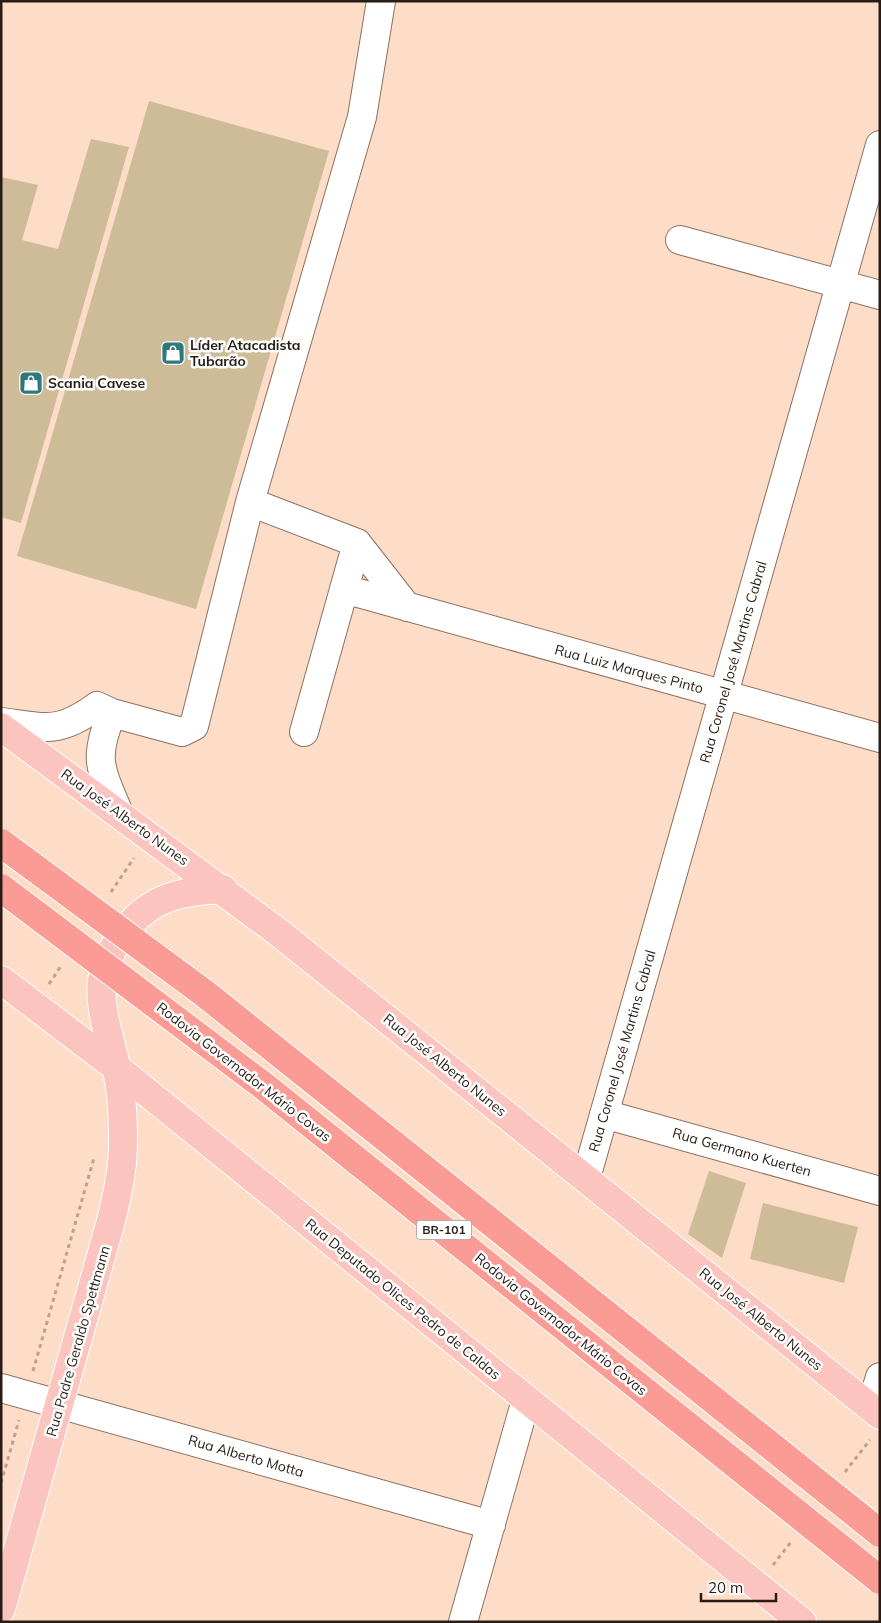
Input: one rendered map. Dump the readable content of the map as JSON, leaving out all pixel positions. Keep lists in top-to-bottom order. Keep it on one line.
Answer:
{"streets":{"highway":["Rodovia Governador Mário Covas","BR-101"],"main road":["Rua José Alberto Nunes","Rua Deputado Olices Pedro de Caldas","Rua Padre Geraldo Spettmann"],"street":["Rua Coronel José Martins Cabral","Rua Luiz Marques Pinto","Rua Germano Kuerten","Rua Alberto Motta"]},"crossings":[["Rua Coronel José Martins Cabral","Rua Luiz Marques Pinto"],["Rua Coronel José Martins Cabral","Rua José Alberto Nunes"],["Rua Coronel José Martins Cabral","Rua Germano Kuerten"],["Rua José Alberto Nunes","Rua Padre Geraldo Spettmann"],["Rua Deputado Olices Pedro de Caldas","Rua Padre Geraldo Spettmann"],["Rua Padre Geraldo Spettmann","Rua Alberto Motta"]],"places":{"shop":["Líder Atacadista Tubarão","Scania Cavese"]},"scale_bar":"20 m"}
